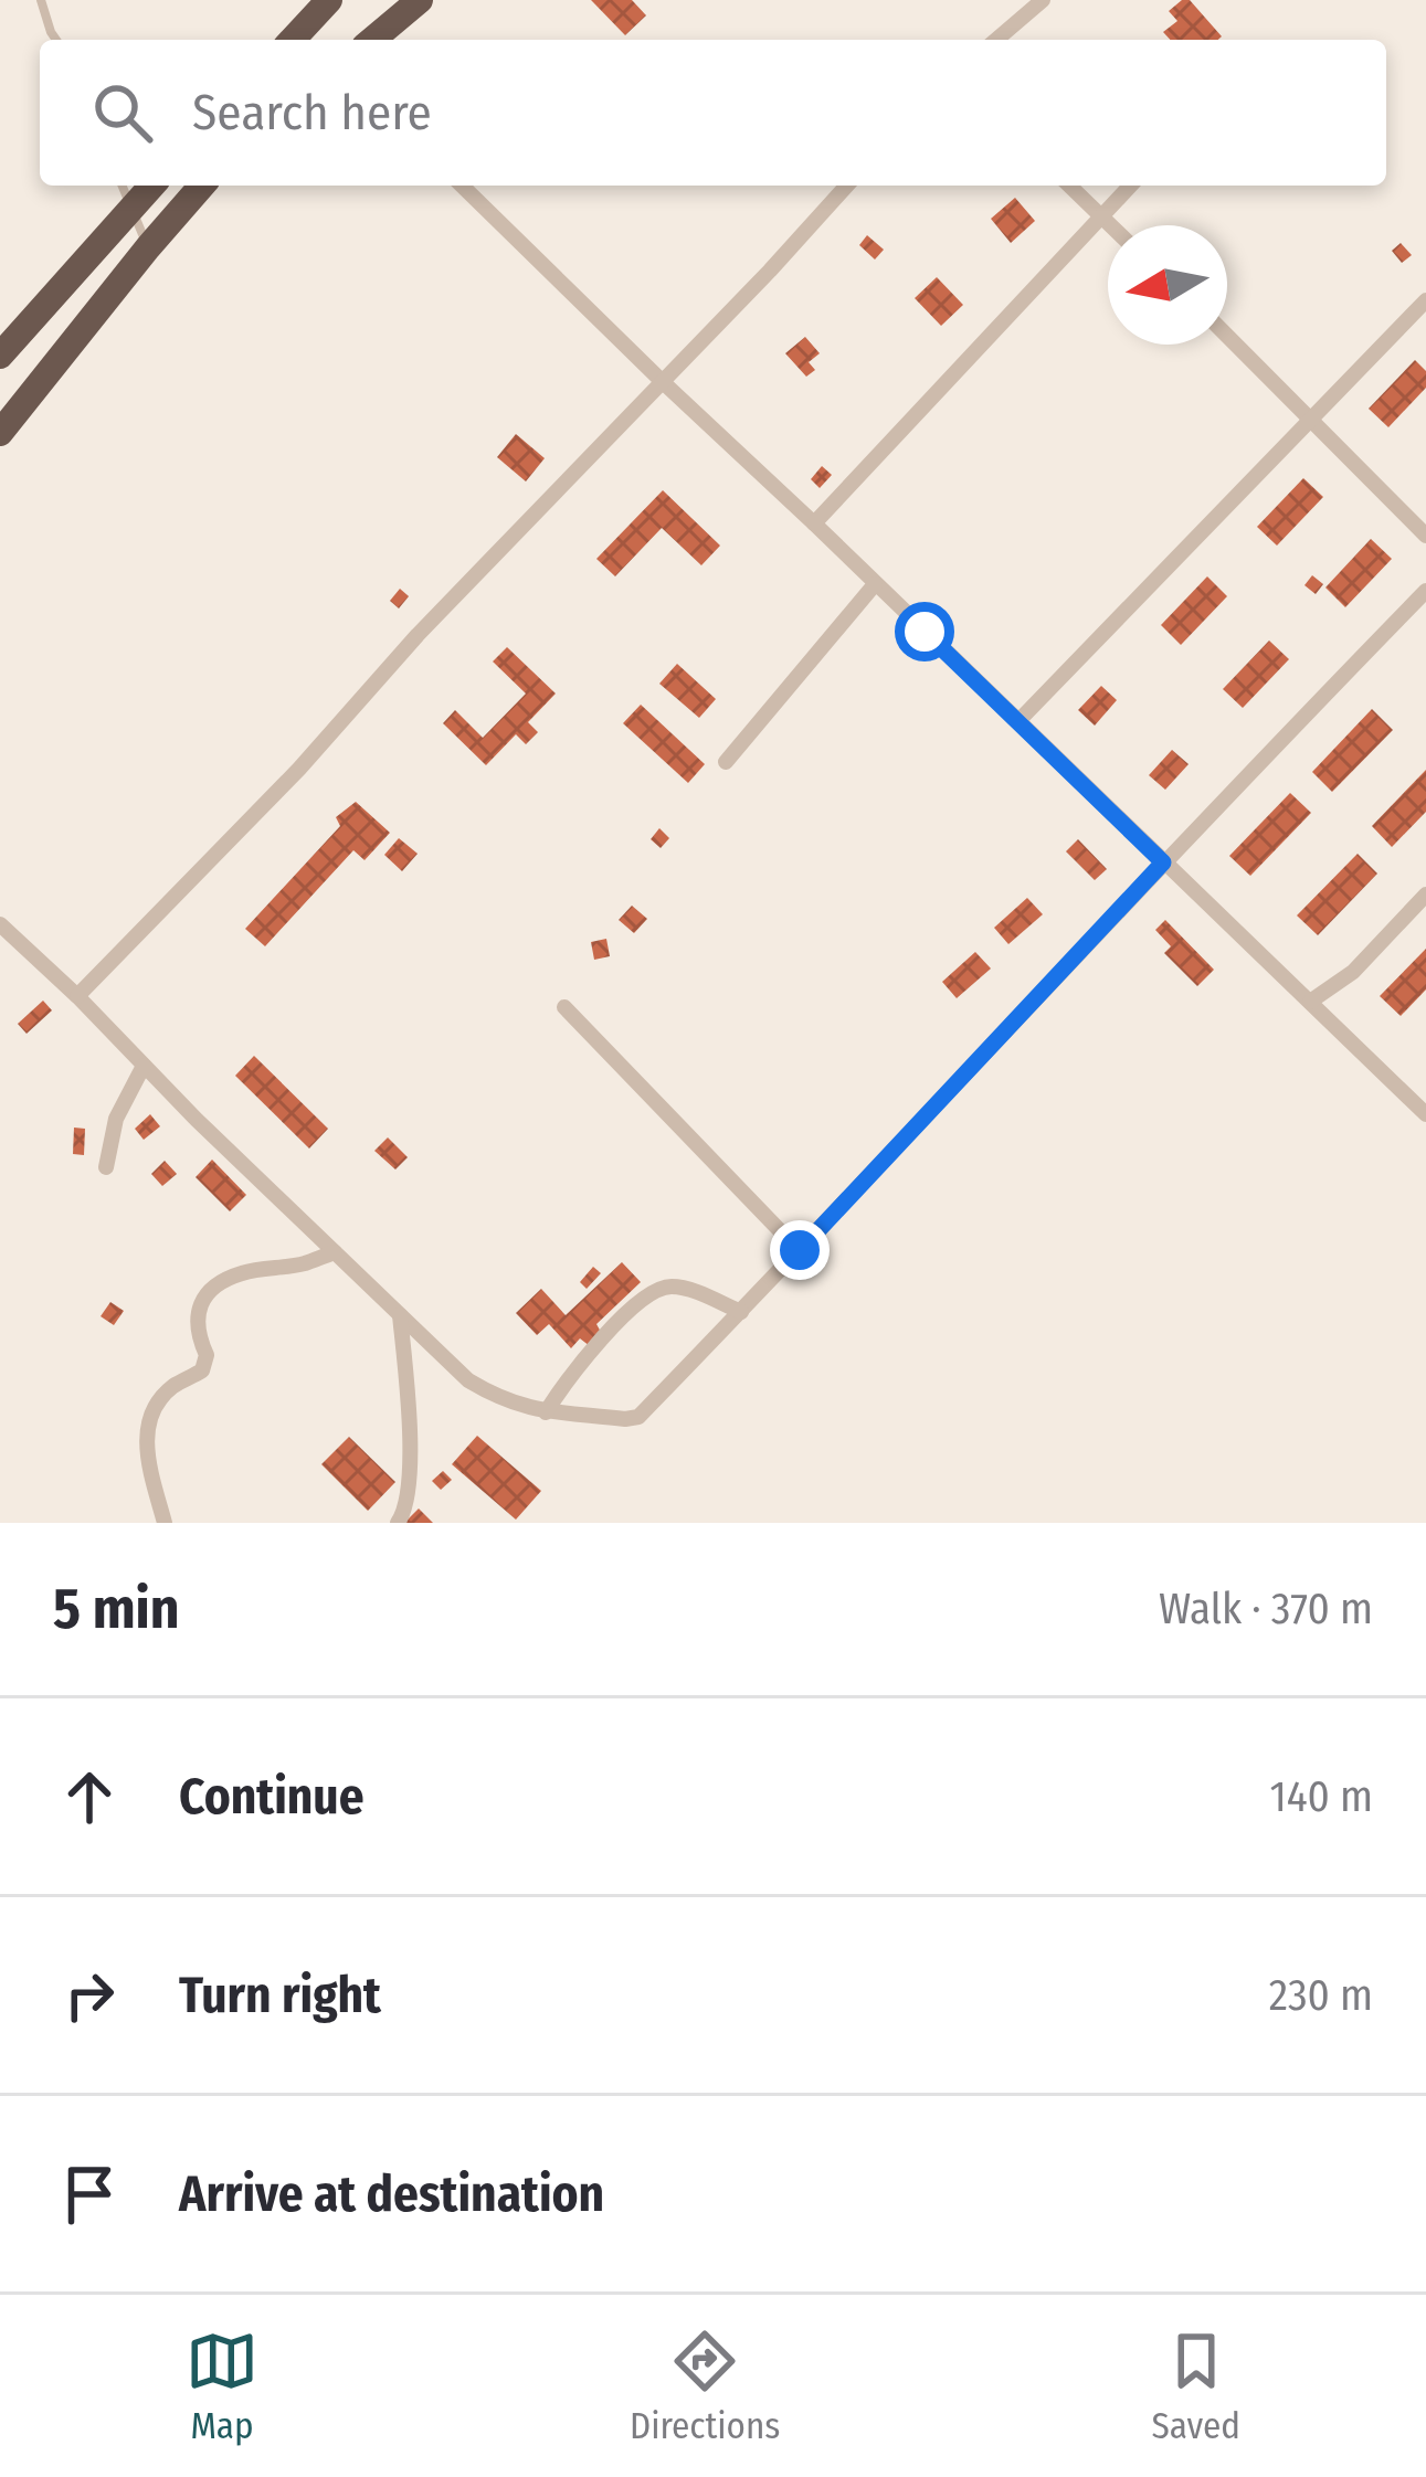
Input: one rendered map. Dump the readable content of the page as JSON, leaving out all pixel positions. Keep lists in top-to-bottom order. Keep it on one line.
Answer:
{"north":"left","page":{"search":"Search here","heading":["5 min","Walk · 370 m"],"list":[["Continue","140 m"],["Turn right","230 m"],"Arrive at destination"],"nav":["Map","Directions","Saved"]}}
